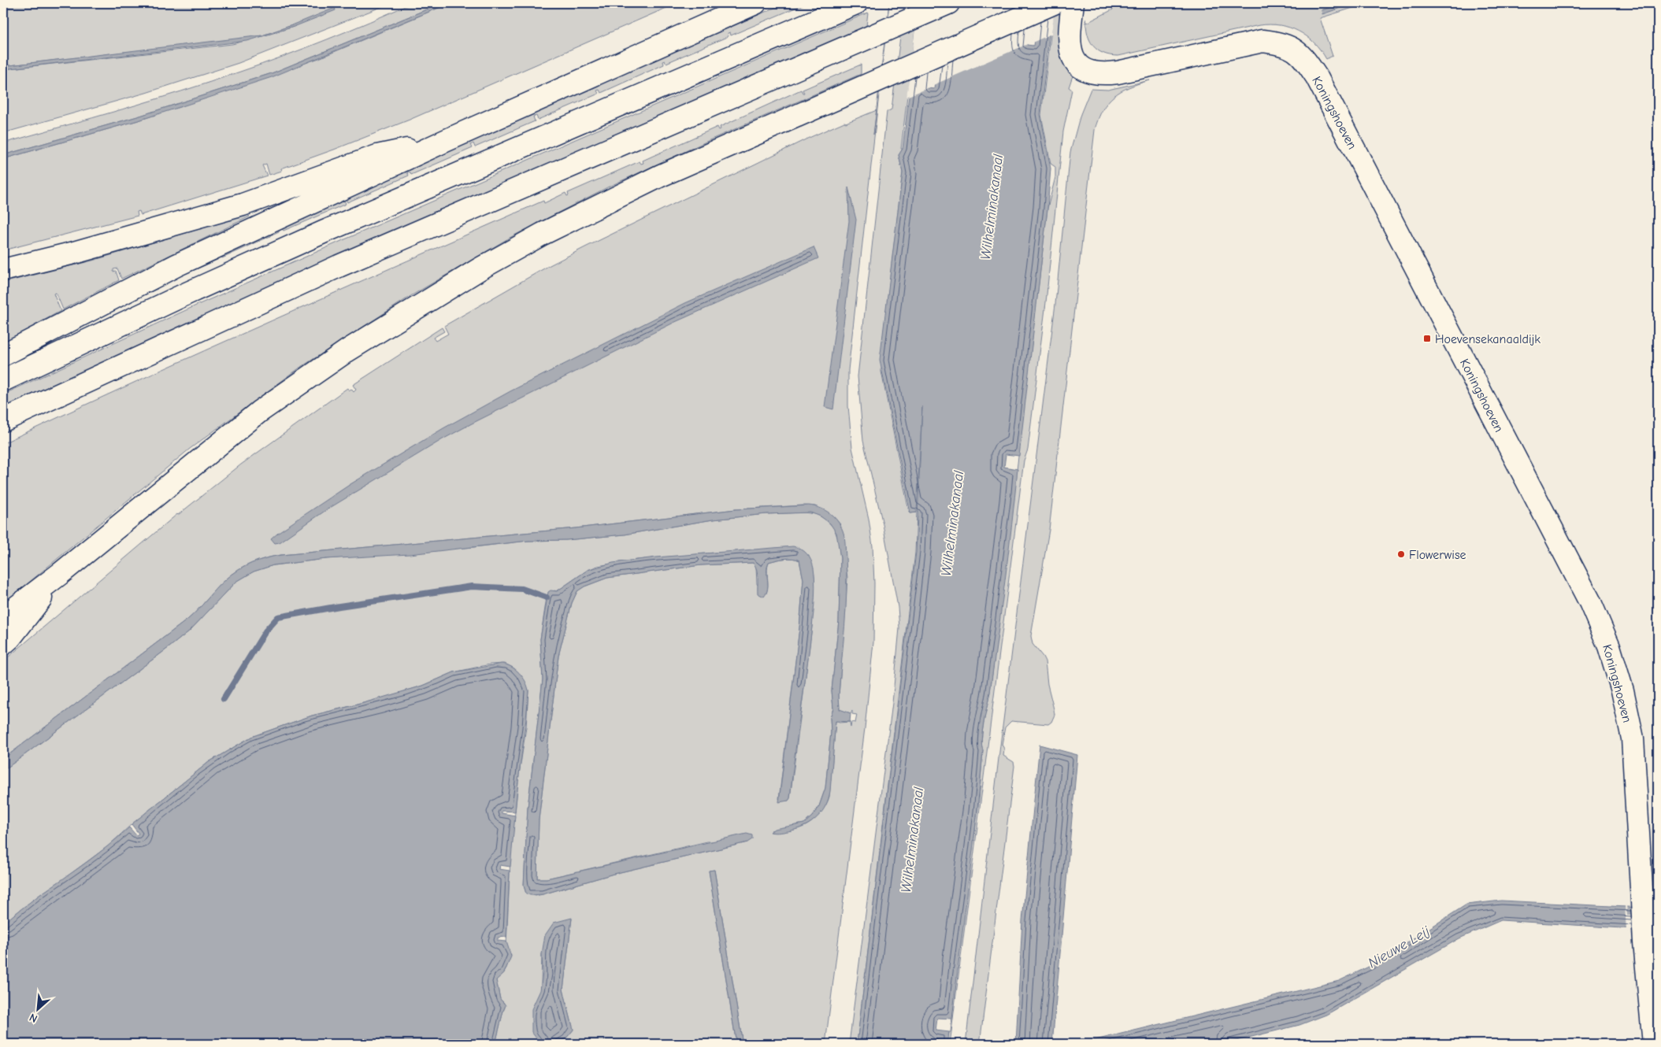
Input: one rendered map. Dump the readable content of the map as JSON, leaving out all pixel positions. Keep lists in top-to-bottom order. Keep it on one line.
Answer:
{"streets":{"main road":["Koningshoeven"]},"water":["Wilhelminakanaal","Nieuwe Leij"],"places":{"transit":["Hoevensekanaaldijk"],"other":["Flowerwise"]},"north":"bottom left"}
